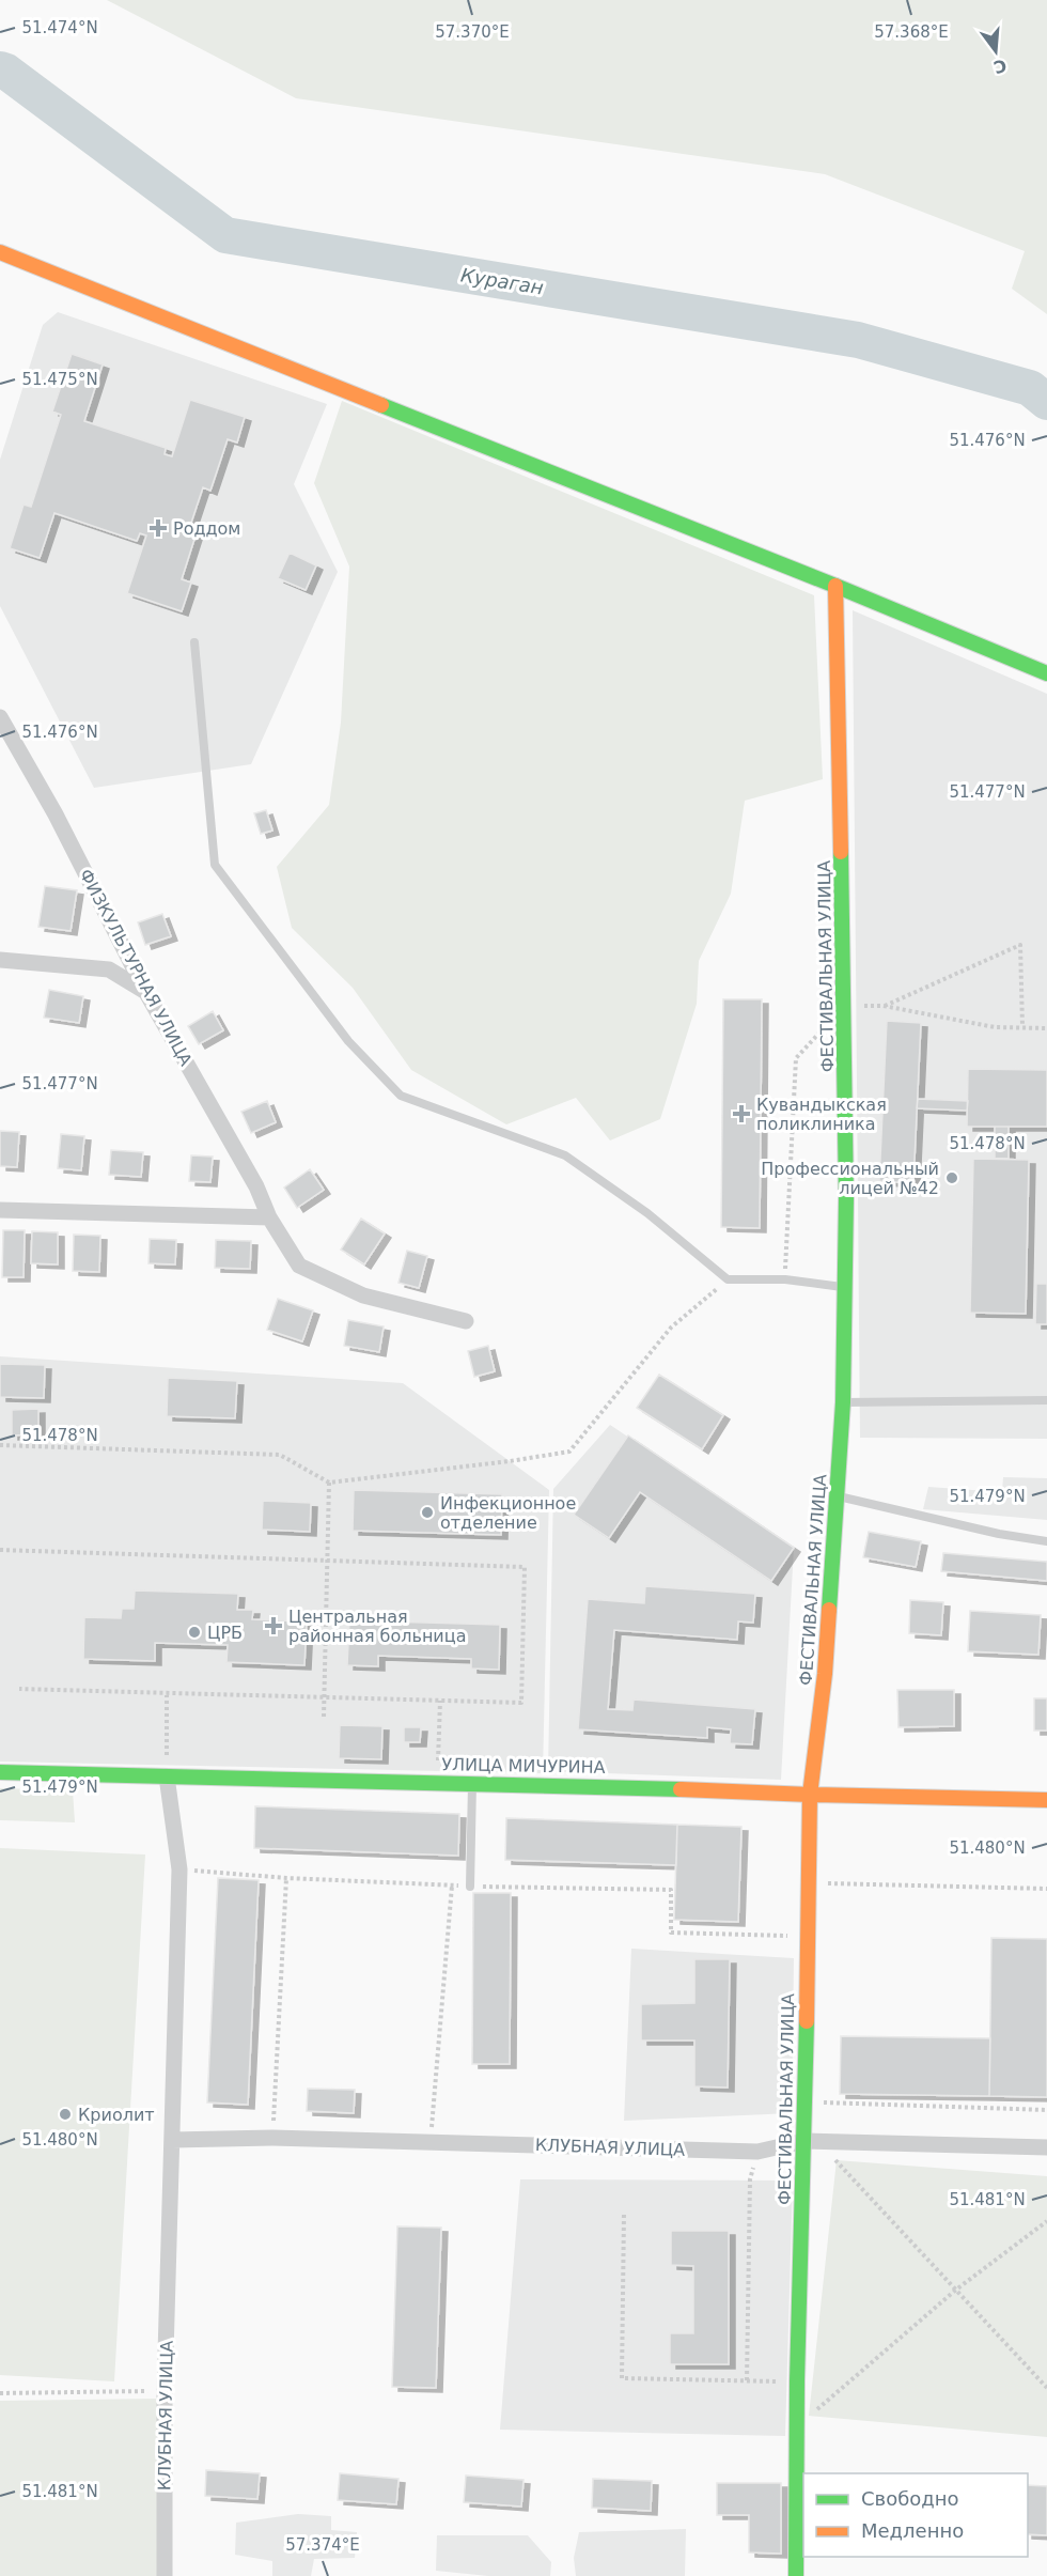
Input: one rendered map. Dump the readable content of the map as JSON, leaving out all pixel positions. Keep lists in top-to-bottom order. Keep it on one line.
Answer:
{"streets":{"street":["ФЕСТИВАЛЬНАЯ УЛИЦА","ФИЗКУЛЬТУРНАЯ УЛИЦА","УЛИЦА МИЧУРИНА","КЛУБНАЯ УЛИЦА"]},"crossings":[["ФЕСТИВАЛЬНАЯ УЛИЦА","УЛИЦА МИЧУРИНА"],["ФЕСТИВАЛЬНАЯ УЛИЦА","КЛУБНАЯ УЛИЦА"],["УЛИЦА МИЧУРИНА","КЛУБНАЯ УЛИЦА"]],"water":["Кураган"],"places":{"health":["Роддом","Кувандыкская поликлиника","Центральная районная больница"],"other":["Профессиональный лицей №42","Инфекционное отделение","ЦРБ","Криолит"]},"legend":["Свободно","Медленно"],"north":"bottom","coordinates":["51.474°N","57.370°E","57.368°E","51.475°N","51.476°N","51.477°N","51.478°N","51.479°N","51.480°N","51.481°N","57.374°E"]}
